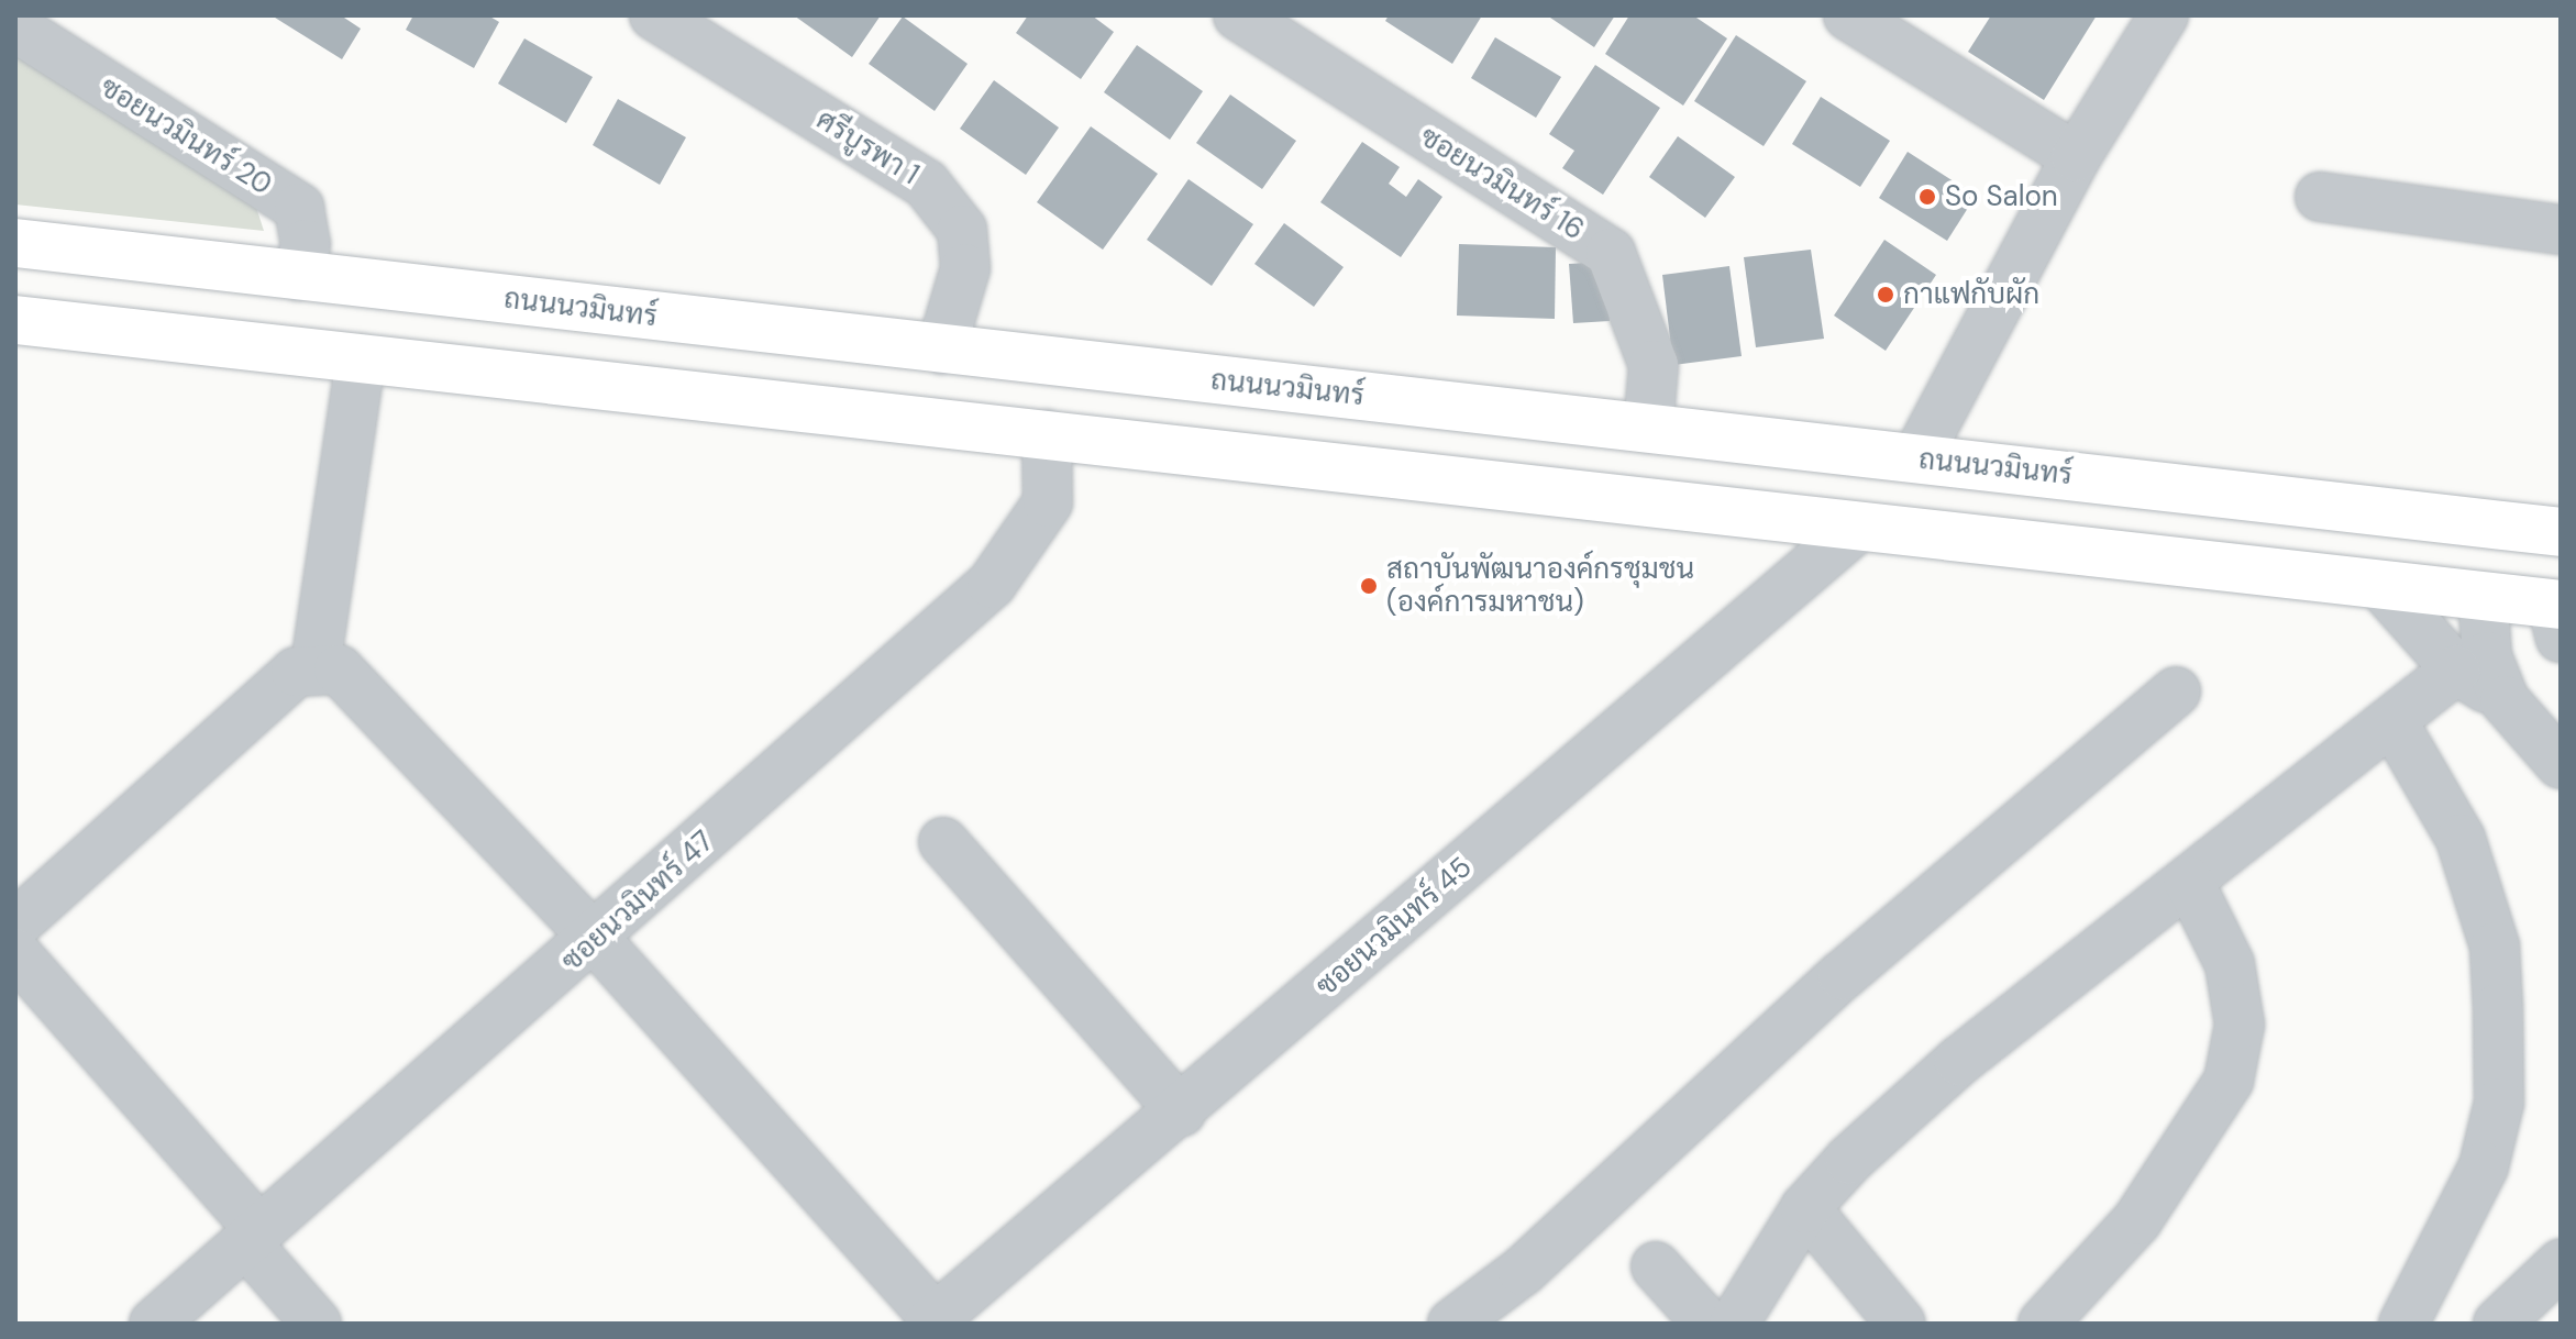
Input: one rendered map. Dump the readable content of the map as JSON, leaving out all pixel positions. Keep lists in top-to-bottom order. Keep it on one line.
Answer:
{"streets":{"main road":["ถนนนวมินทร์"],"street":["ซอยนวมินทร์ 20","ศรีบูรพา 1","ซอยนวมินทร์ 16","ซอยนวมินทร์ 47","ซอยนวมินทร์ 45"]},"crossings":[["ซอยนวมินทร์ 20","ถนนนวมินทร์"],["ศรีบูรพา 1","ถนนนวมินทร์"],["ซอยนวมินทร์ 16","ถนนนวมินทร์"]],"places":["So Salon","กาแฟกับผัก","สถาบันพัฒนาองค์กรชุมชน (องค์การมหาชน)"]}
